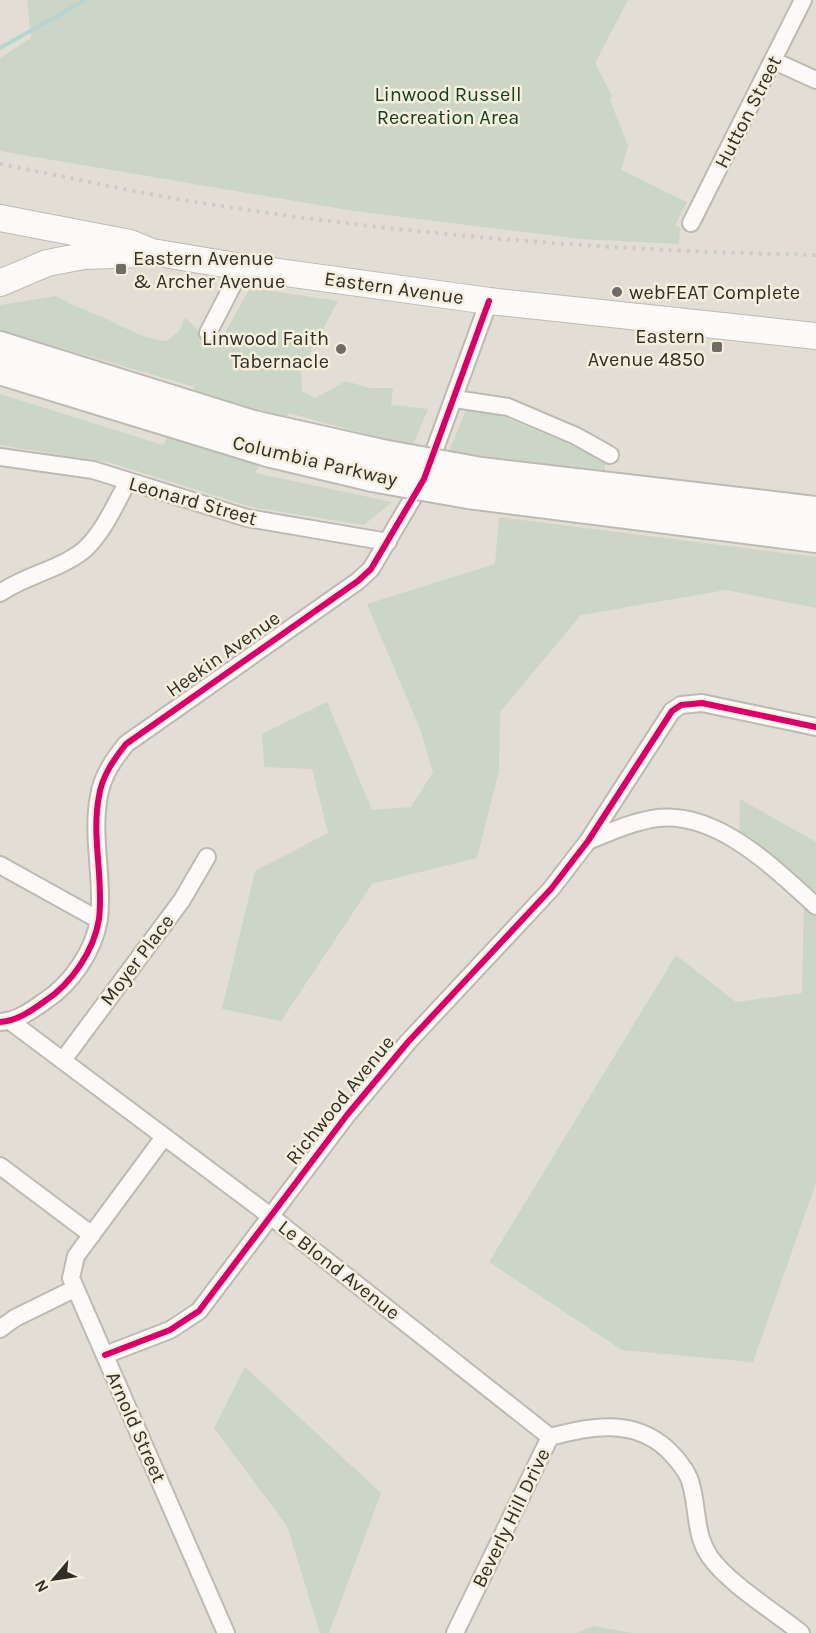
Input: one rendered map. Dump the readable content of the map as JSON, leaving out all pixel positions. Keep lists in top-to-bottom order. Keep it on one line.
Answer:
{"streets":{"highway":["Columbia Parkway"],"main road":["Eastern Avenue"],"street":["Hutton Street","Leonard Street","Heekin Avenue","Moyer Place","Richwood Avenue","Le Blond Avenue","Arnold Street","Beverly Hill Drive"]},"crossings":[["Eastern Avenue","Heekin Avenue"],["Leonard Street","Heekin Avenue"],["Heekin Avenue","Le Blond Avenue"],["Moyer Place","Le Blond Avenue"],["Richwood Avenue","Le Blond Avenue"],["Richwood Avenue","Arnold Street"],["Le Blond Avenue","Arnold Street"],["Le Blond Avenue","Beverly Hill Drive"]],"parks":["Linwood Russell Recreation Area"],"places":{"transit":["Eastern Avenue & Archer Avenue","Eastern Avenue 4850"],"other":["webFEAT Complete","Linwood Faith Tabernacle"]},"north":"bottom left"}
